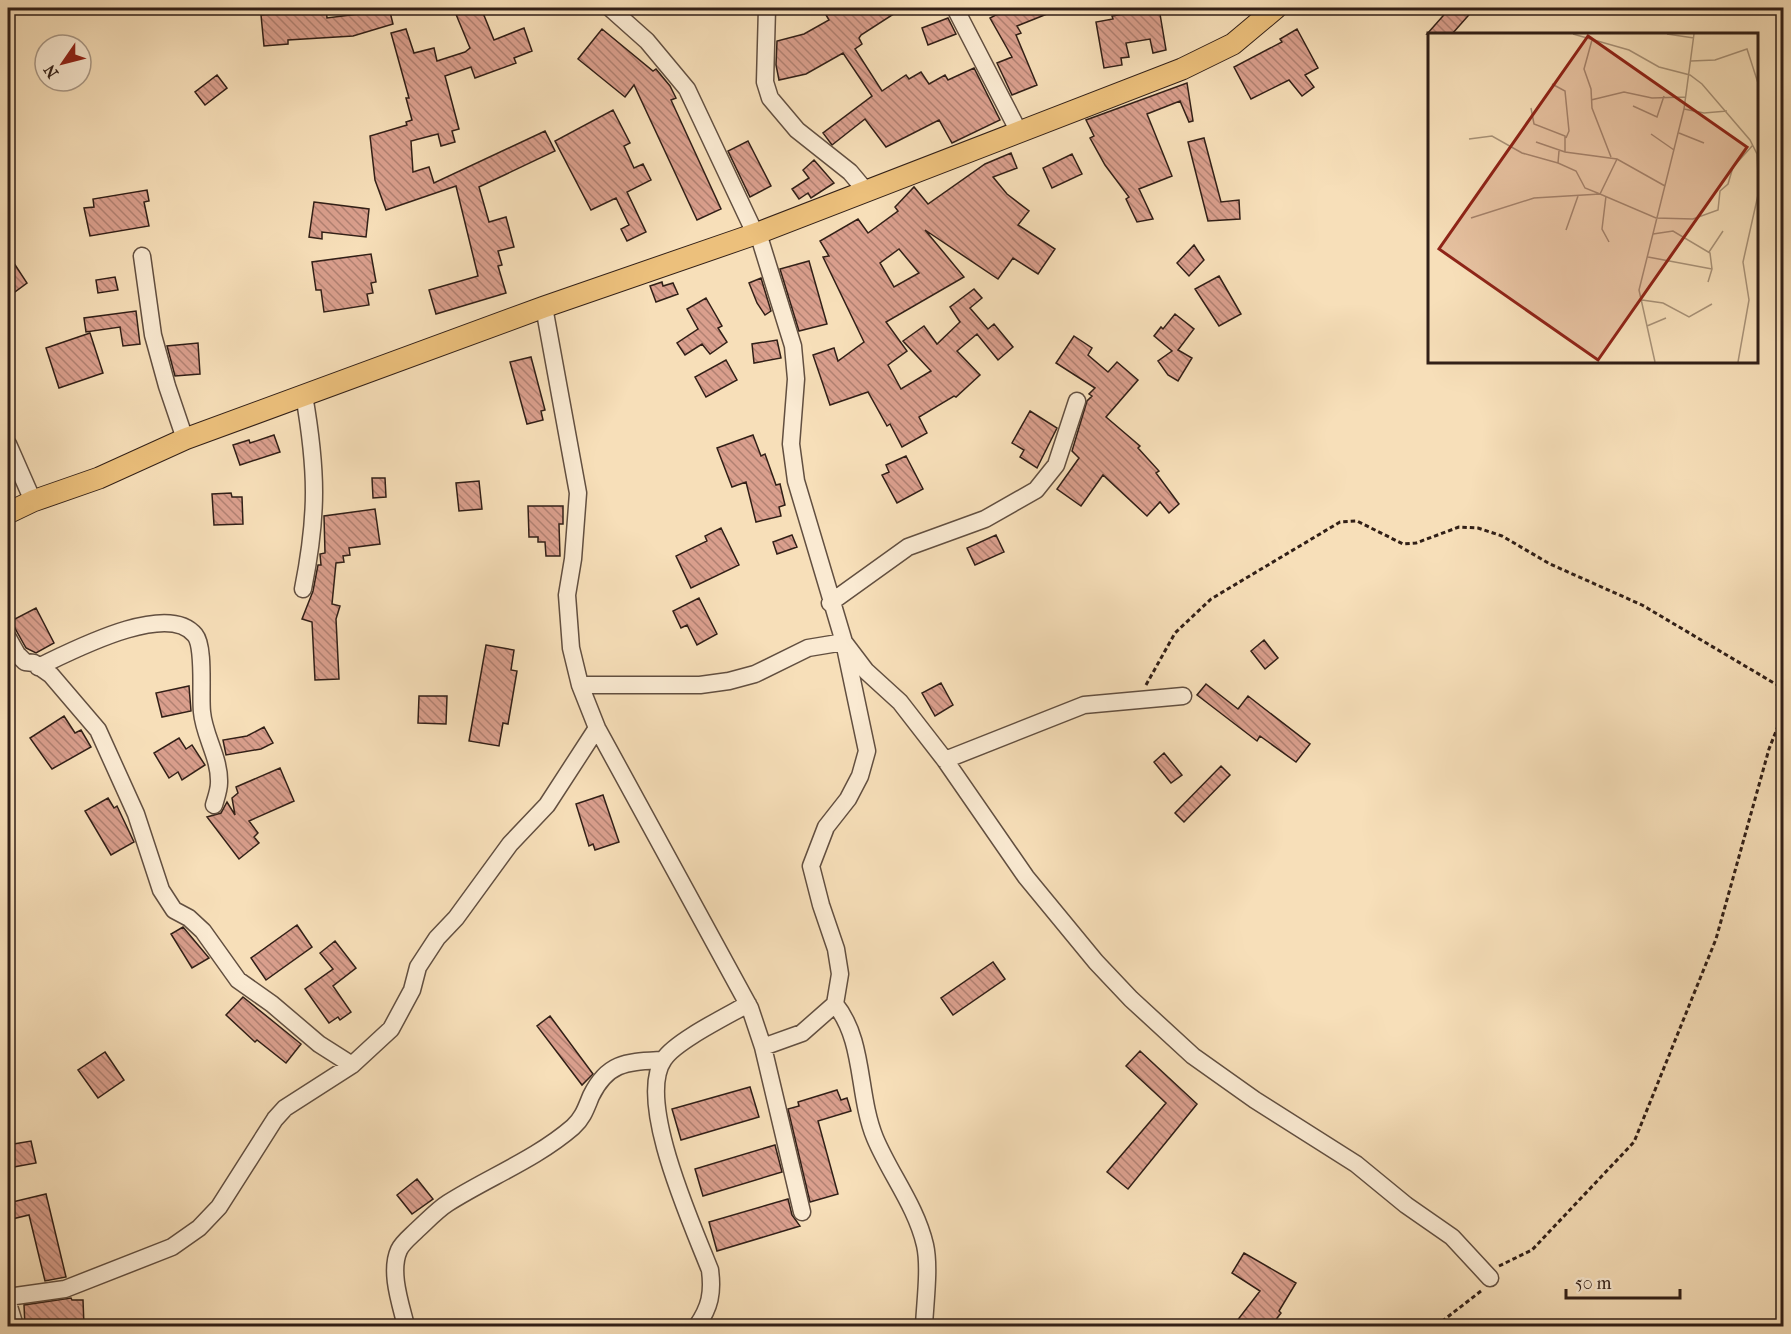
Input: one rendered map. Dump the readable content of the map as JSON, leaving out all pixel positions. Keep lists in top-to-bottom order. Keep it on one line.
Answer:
{"scale_bar":"50 m","north":"bottom left"}
